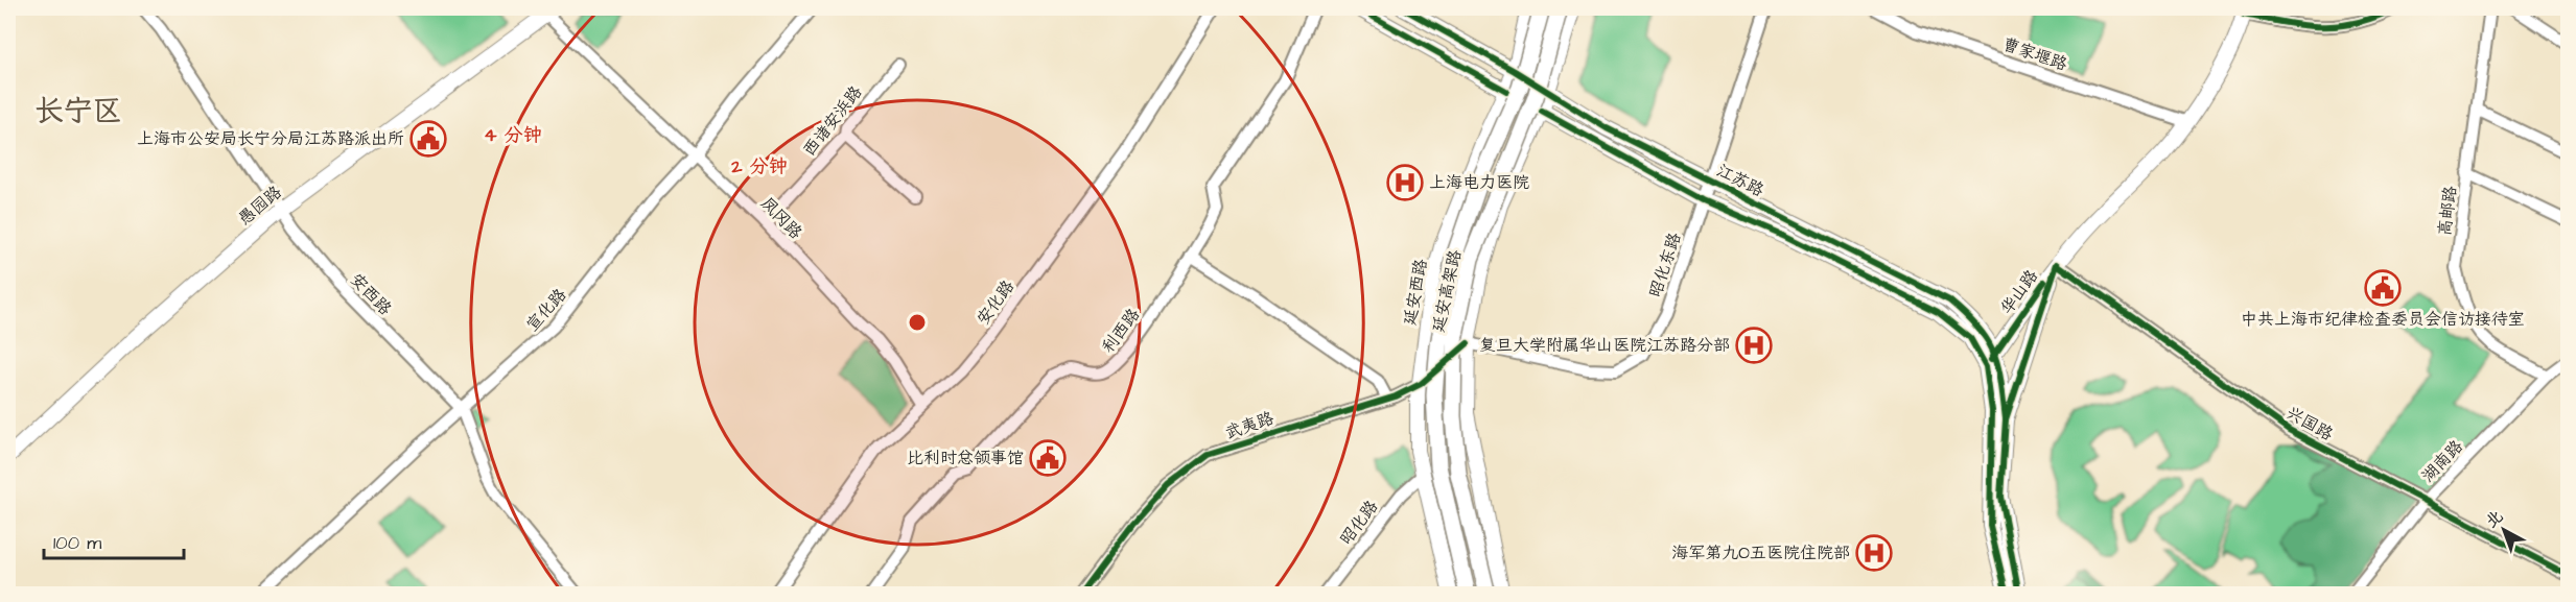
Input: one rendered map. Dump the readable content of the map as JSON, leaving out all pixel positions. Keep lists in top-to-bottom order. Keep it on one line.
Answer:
{"streets":{"highway":["延安高架路"],"main road":["江苏路","愚园路","延安西路","华山路"],"street":["曹家堰路","西诸安浜路","高邮路","凤冈路","昭化东路","安西路","安化路","宣化路","利西路","兴国路","武夷路","湖南路","昭化路"]},"crossings":[["曹家堰路","华山路"],["西诸安浜路","凤冈路"],["江苏路","昭化东路"],["江苏路","延安西路"],["江苏路","华山路"],["愚园路","凤冈路"],["愚园路","安西路"],["高邮路","湖南路"],["凤冈路","安化路"],["凤冈路","宣化路"],["昭化东路","武夷路"],["延安西路","武夷路"],["延安西路","昭化路"],["华山路","兴国路"],["安西路","宣化路"],["兴国路","湖南路"]],"districts":["长宁区"],"places":{"public building":["上海市公安局长宁分局江苏路派出所","中共上海市纪律检查委员会信访接待室","比利时总领事馆"],"hospital":["上海电力医院","复旦大学附属华山医院江苏路分部","海军第九O五医院住院部"]},"scale_bar":"100 m","north":"top left","rings":["4 分钟","2 分钟"]}
